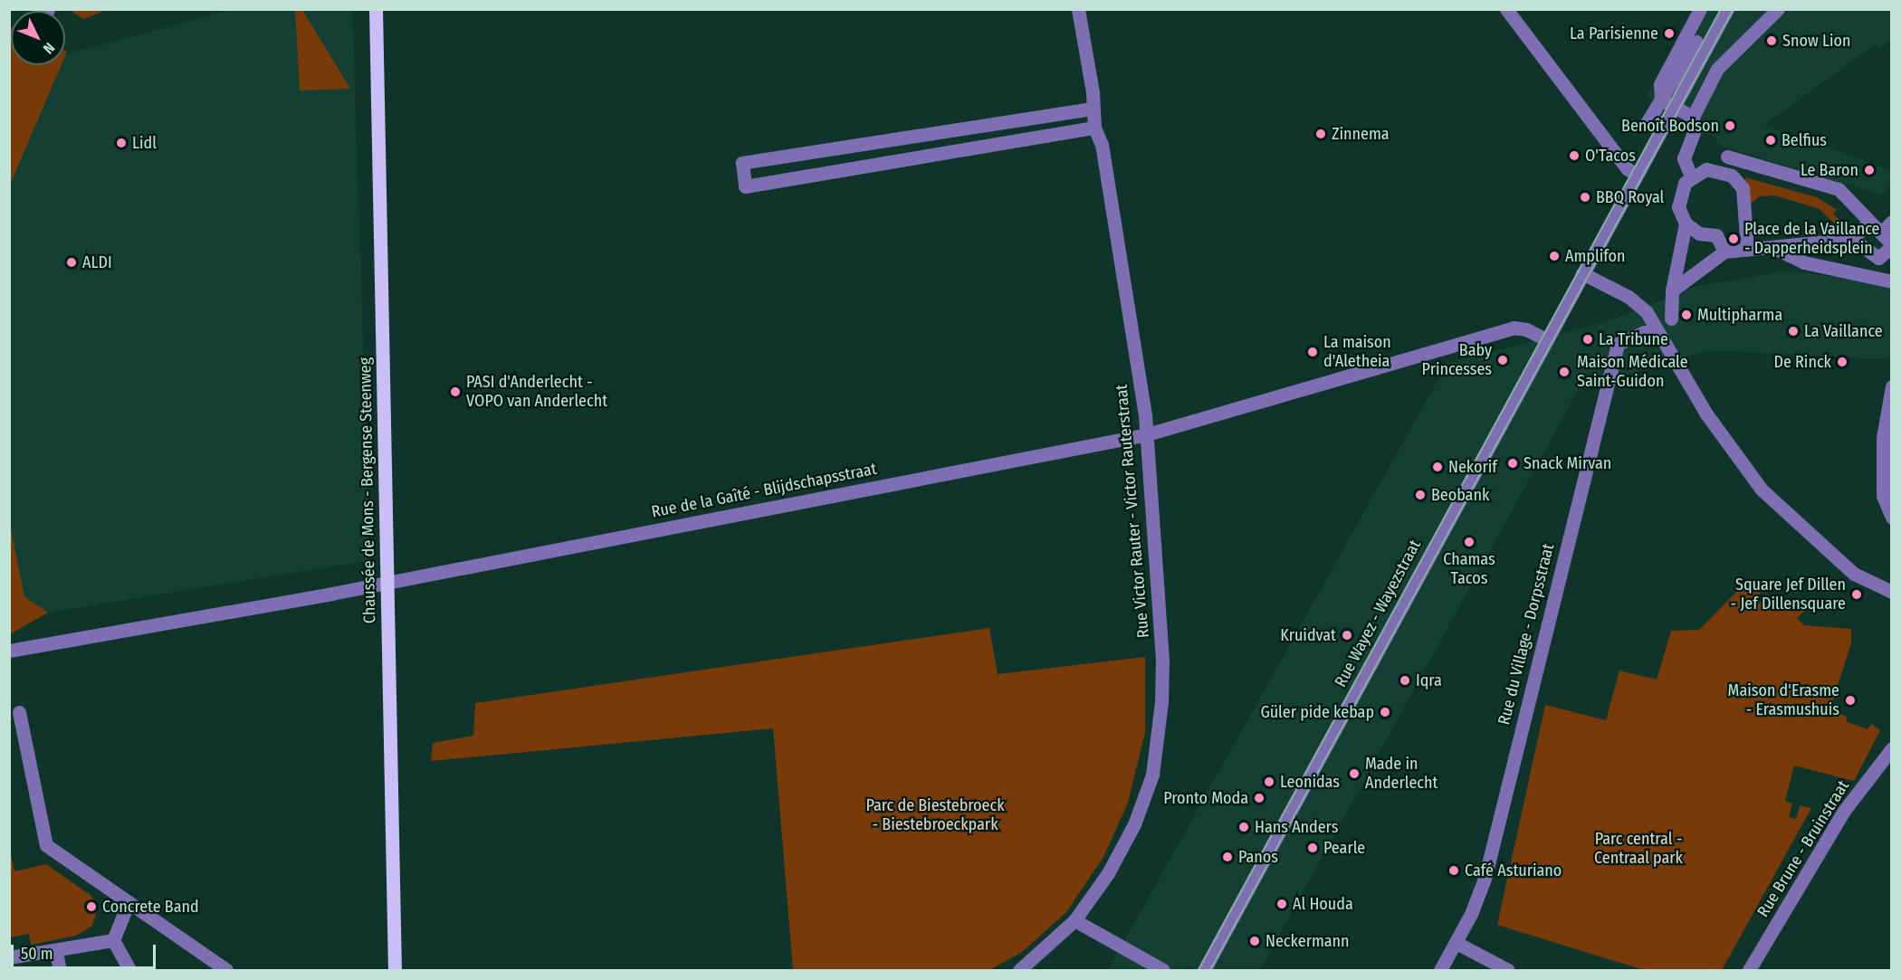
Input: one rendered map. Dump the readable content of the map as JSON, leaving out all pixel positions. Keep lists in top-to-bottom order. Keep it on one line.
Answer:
{"streets":{"main road":["Chaussée de Mons - Bergense Steenweg"],"street":["Rue de la Gaîté - Blijdschapsstraat","Rue Victor Rauter - Victor Rauterstraat","Rue Wayez - Wayezstraat","Rue du Village - Dorpsstraat","Rue Brune - Bruinstraat"]},"crossings":[["Chaussée de Mons - Bergense Steenweg","Rue de la Gaîté - Blijdschapsstraat"],["Rue de la Gaîté - Blijdschapsstraat","Rue Victor Rauter - Victor Rauterstraat"],["Rue de la Gaîté - Blijdschapsstraat","Rue Wayez - Wayezstraat"]],"parks":["Parc de Biestebroeck - Biestebroeckpark","Parc central - Centraal park"],"places":["La Parisienne","Snow Lion","Benoît Bodson","Zinnema","Belfius","Lidl","O'Tacos","Le Baron","BBQ Royal","Place de la Vaillance - Dapperheidsplein","Amplifon","ALDI","Multipharma","La Vaillance","La Tribune","La maison d'Aletheia","Baby Princesses","De Rinck","Maison Médicale Saint-Guidon","PASI d'Anderlecht - VOPO van Anderlecht","Snack Mirvan","Nekorif","Beobank","Chamas Tacos","Square Jef Dillen - Jef Dillensquare","Kruidvat","Iqra","Maison d'Erasme - Erasmushuis","Güler pide kebap","Made in Anderlecht","Leonidas","Pronto Moda","Hans Anders","Pearle","Panos","Café Asturiano","Al Houda","Concrete Band","Neckermann"],"scale_bar":"50 m","north":"bottom right"}
